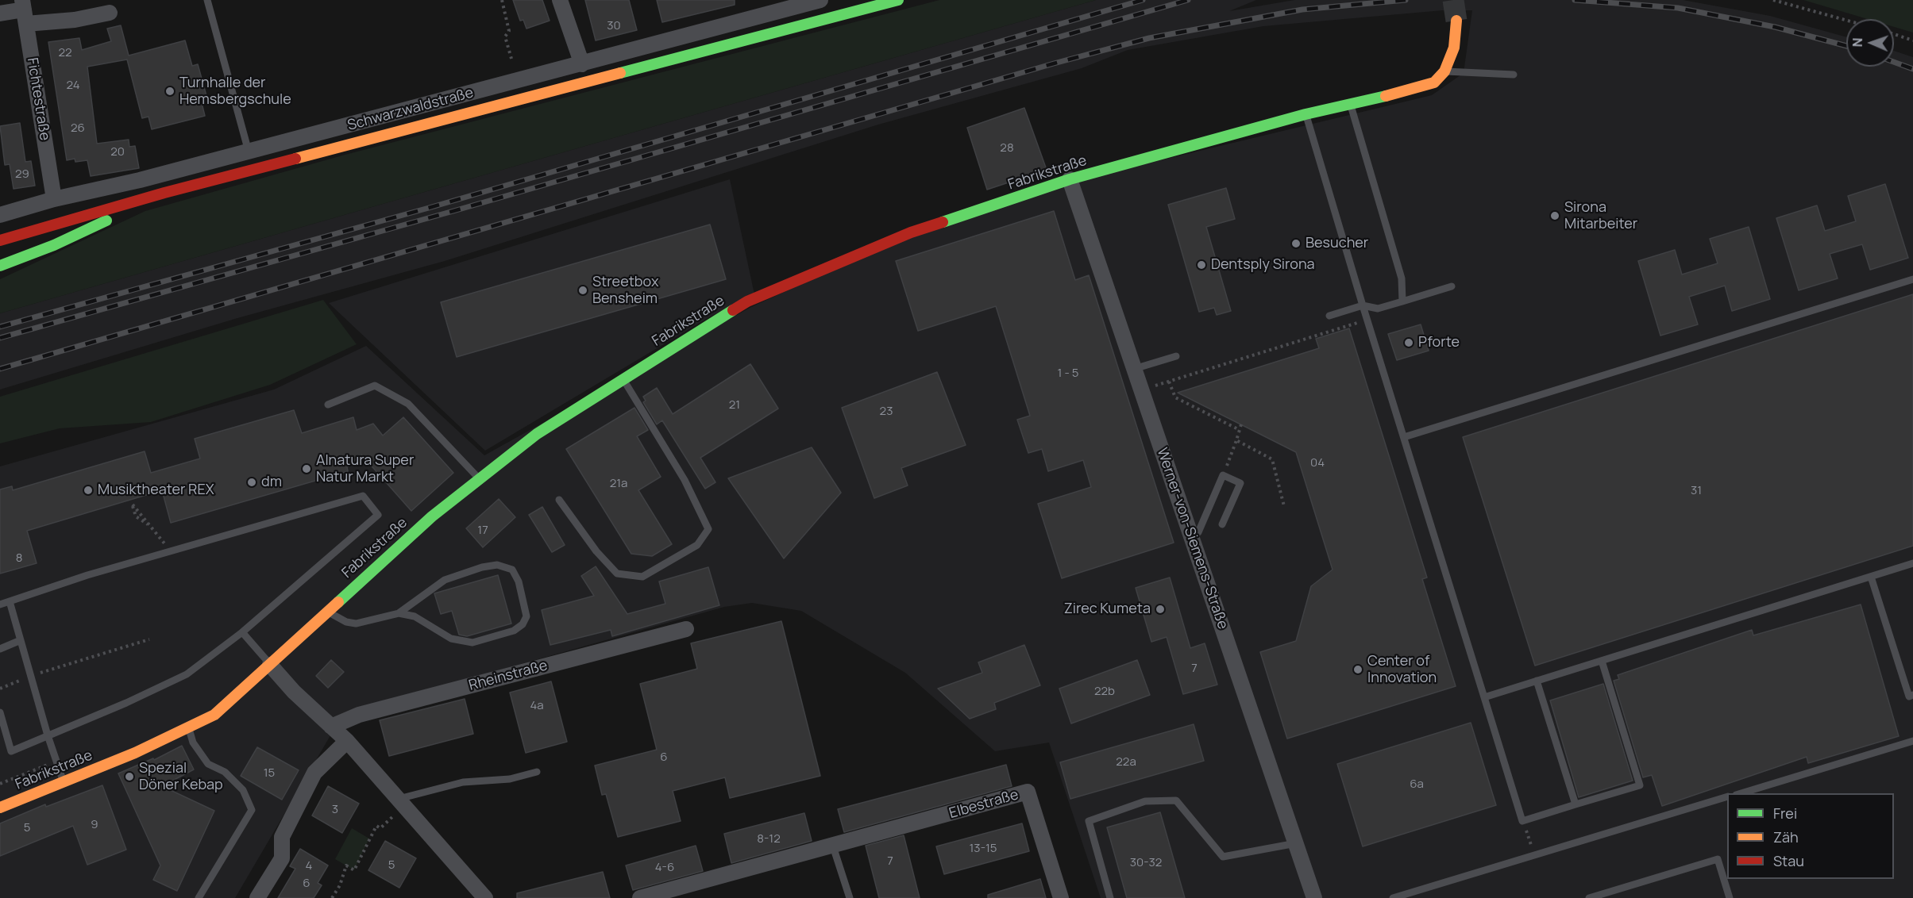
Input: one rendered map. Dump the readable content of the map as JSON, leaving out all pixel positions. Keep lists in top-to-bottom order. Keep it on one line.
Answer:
{"streets":{"street":["Fichtestraße","Schwarzwaldstraße","Fabrikstraße","Werner-von-Siemens-Straße","Rheinstraße","Elbestraße"]},"crossings":[["Fichtestraße","Schwarzwaldstraße"],["Fabrikstraße","Werner-von-Siemens-Straße"]],"places":["Turnhalle der Hemsbergschule","Sirona Mitarbeiter","Besucher","Dentsply Sirona","Streetbox Bensheim","Pforte","Alnatura Super Natur Markt","dm","Musiktheater REX","Zirec Kumeta","Center of Innovation","Spezial Döner Kebap"],"house_numbers":["30","22","24","26","28","20","29","1 - 5","21","23","04","21a","31","17","8","7","22b","4a","6","22a","15","6a","3","9","5","8-12","13-15","7","30-32","5","4","4-6","6"],"legend":["Frei","Zäh","Stau"],"north":"left"}
